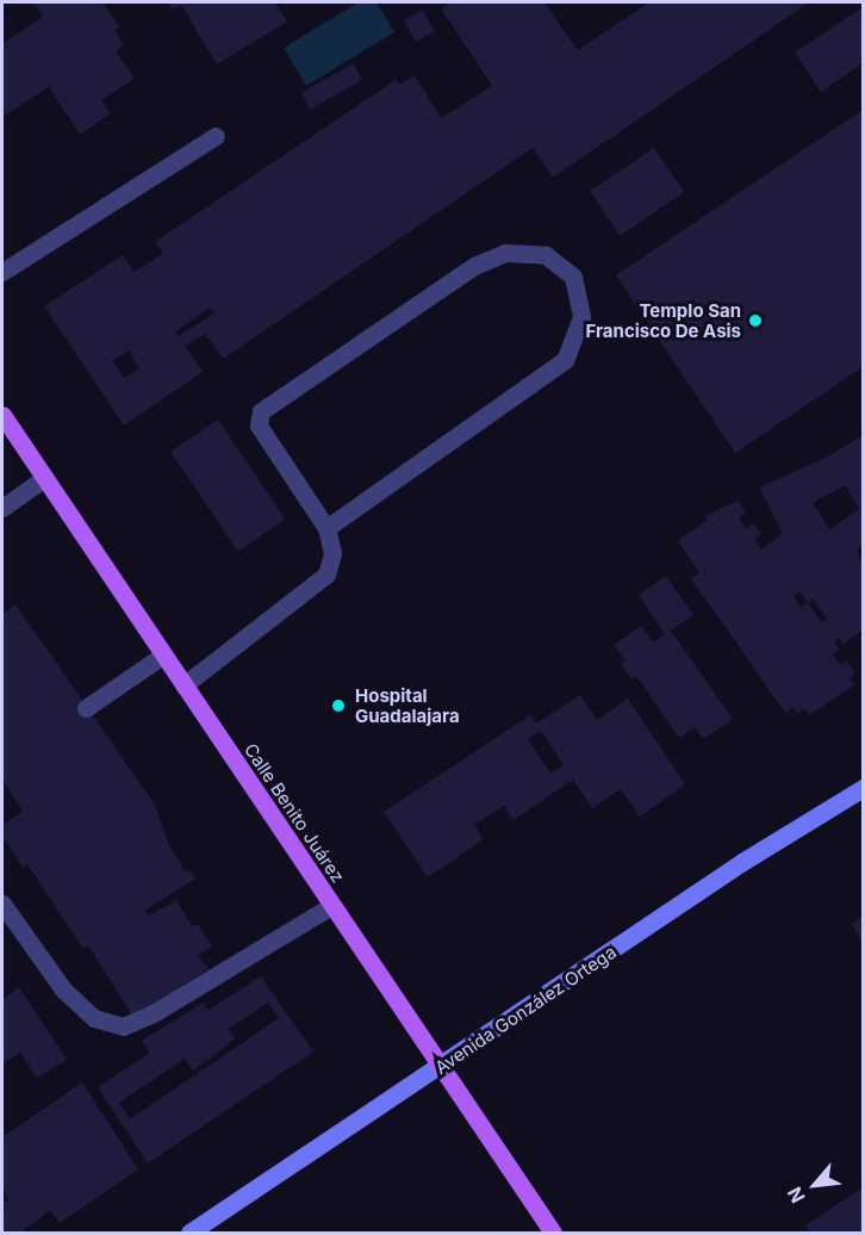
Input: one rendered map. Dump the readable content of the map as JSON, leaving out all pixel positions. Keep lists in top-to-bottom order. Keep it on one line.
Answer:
{"streets":{"main road":["Calle Benito Juárez"],"street":["Avenida González Ortega"]},"crossings":[["Calle Benito Juárez","Avenida González Ortega"]],"places":["Templo San Francisco De Asis","Hospital Guadalajara"],"north":"bottom left"}
